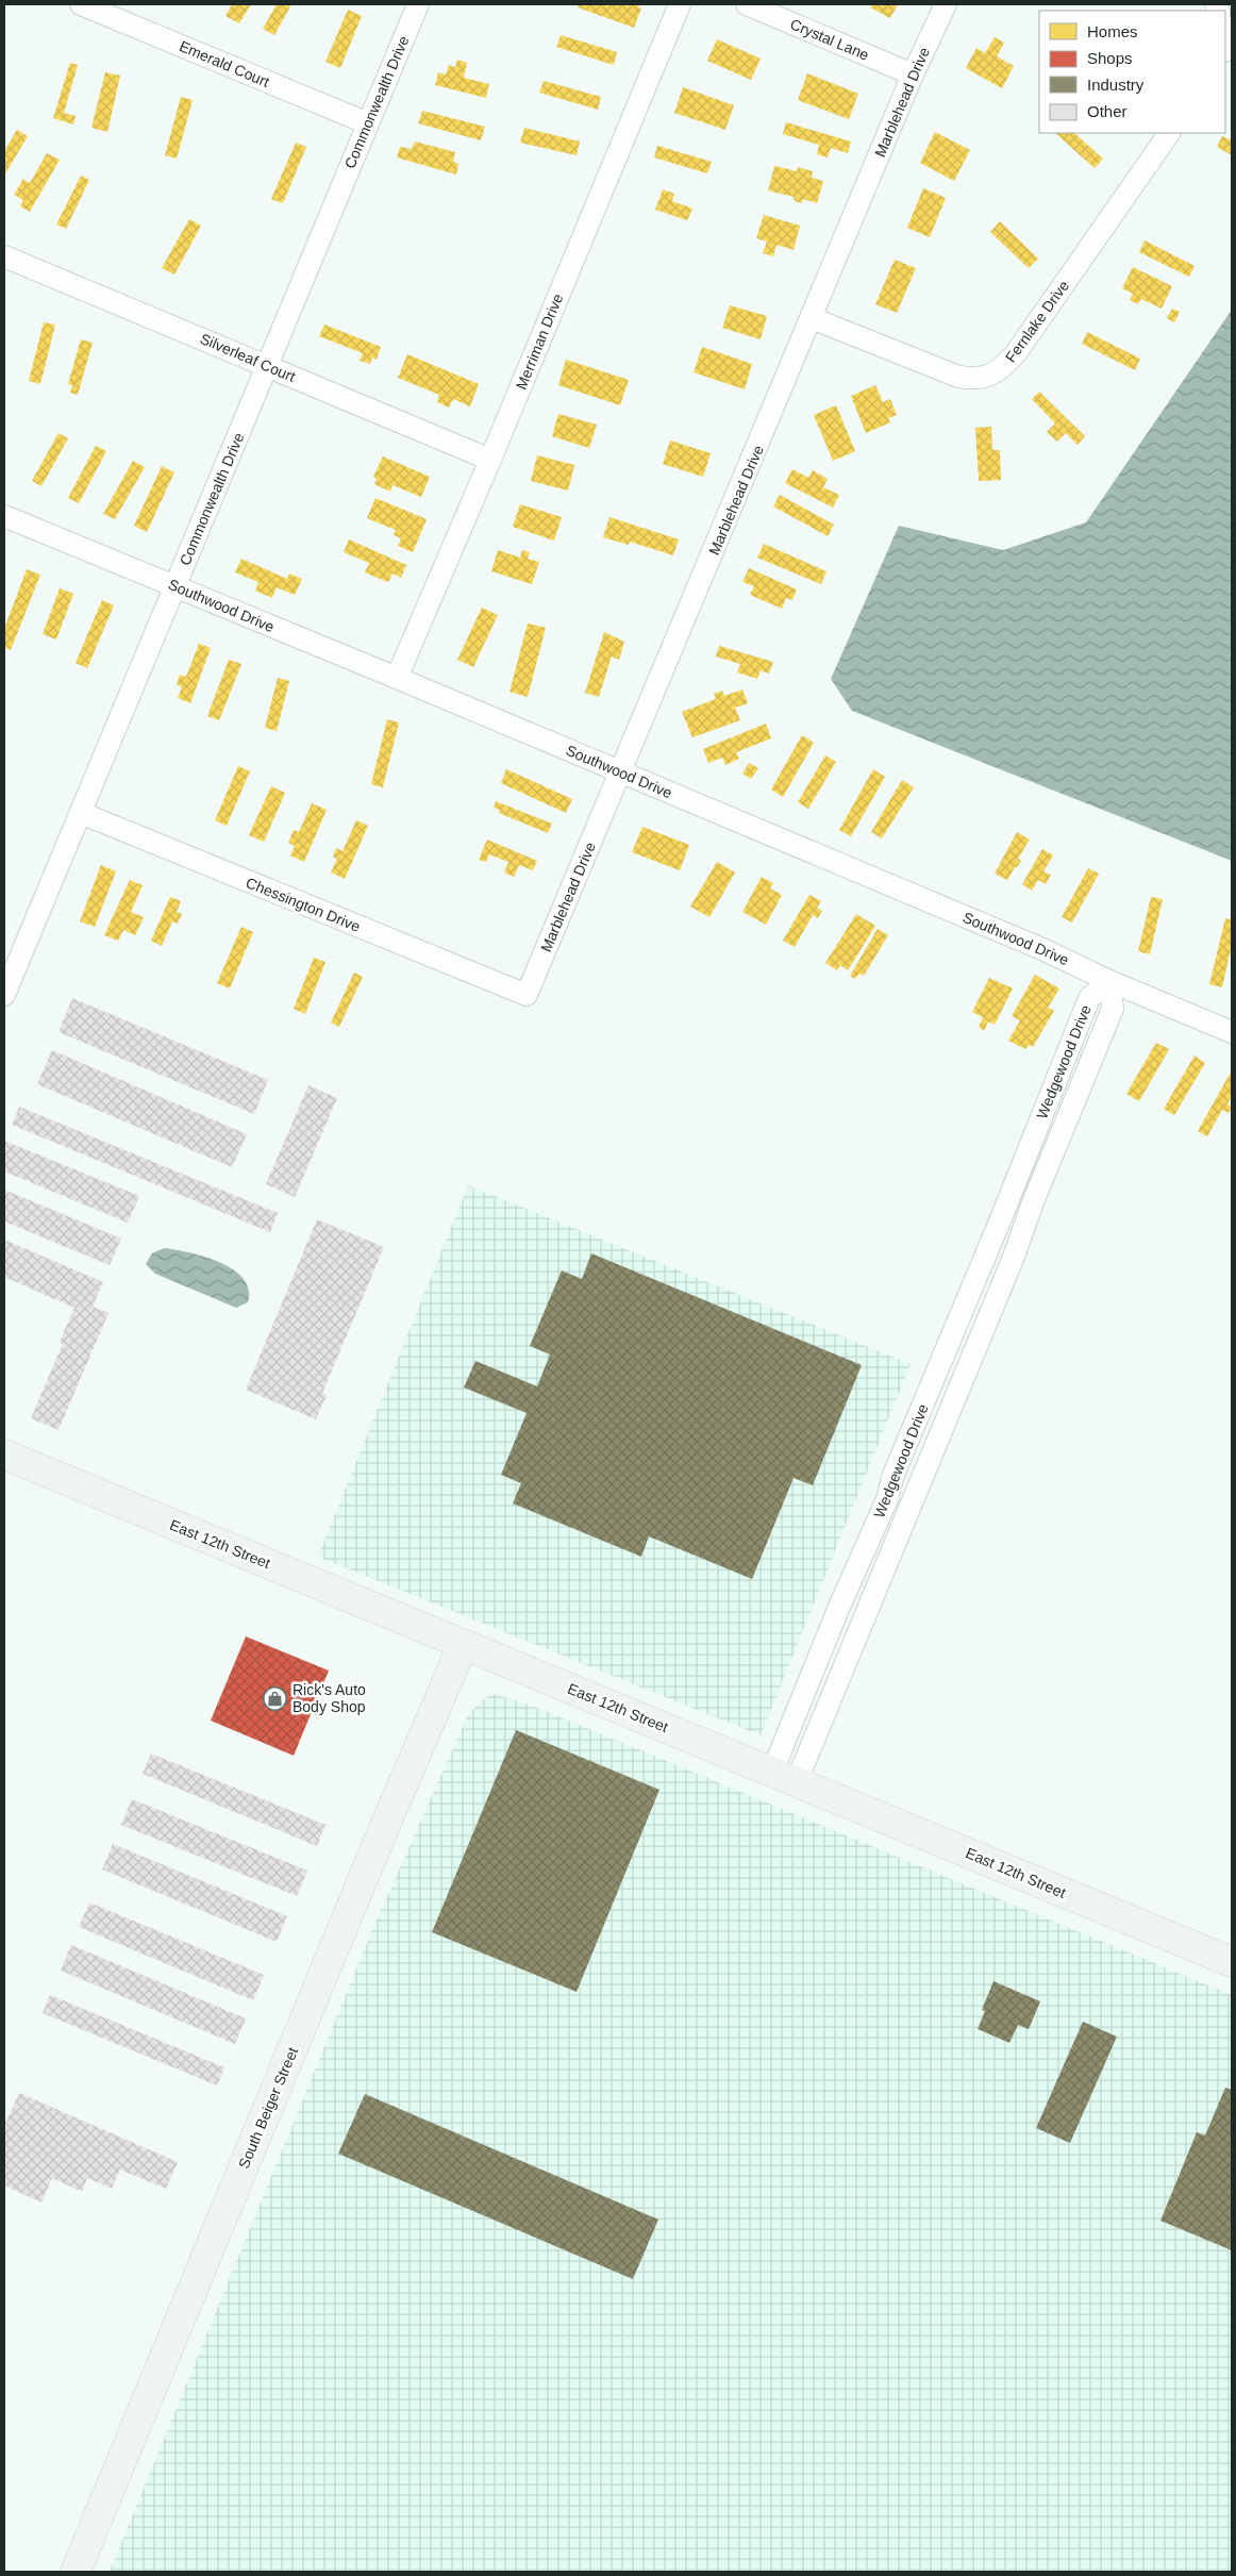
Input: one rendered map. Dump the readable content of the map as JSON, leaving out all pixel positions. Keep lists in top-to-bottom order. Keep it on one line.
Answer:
{"streets":{"street":["Crystal Lane","Emerald Court","Commonwealth Drive","Marblehead Drive","Fernlake Drive","Merriman Drive","Silverleaf Court","Southwood Drive","Chessington Drive","Wedgewood Drive","East 12th Street","South Beiger Street"]},"crossings":[["Crystal Lane","Marblehead Drive"],["Emerald Court","Commonwealth Drive"],["Commonwealth Drive","Silverleaf Court"],["Commonwealth Drive","Southwood Drive"],["Commonwealth Drive","Chessington Drive"],["Marblehead Drive","Fernlake Drive"],["Marblehead Drive","Southwood Drive"],["Marblehead Drive","Chessington Drive"],["Merriman Drive","Silverleaf Court"],["Merriman Drive","Southwood Drive"],["Southwood Drive","Wedgewood Drive"],["Wedgewood Drive","East 12th Street"],["East 12th Street","South Beiger Street"]],"places":{"shop":["Rick's Auto Body Shop"]},"legend":["Homes","Shops","Industry","Other"]}
